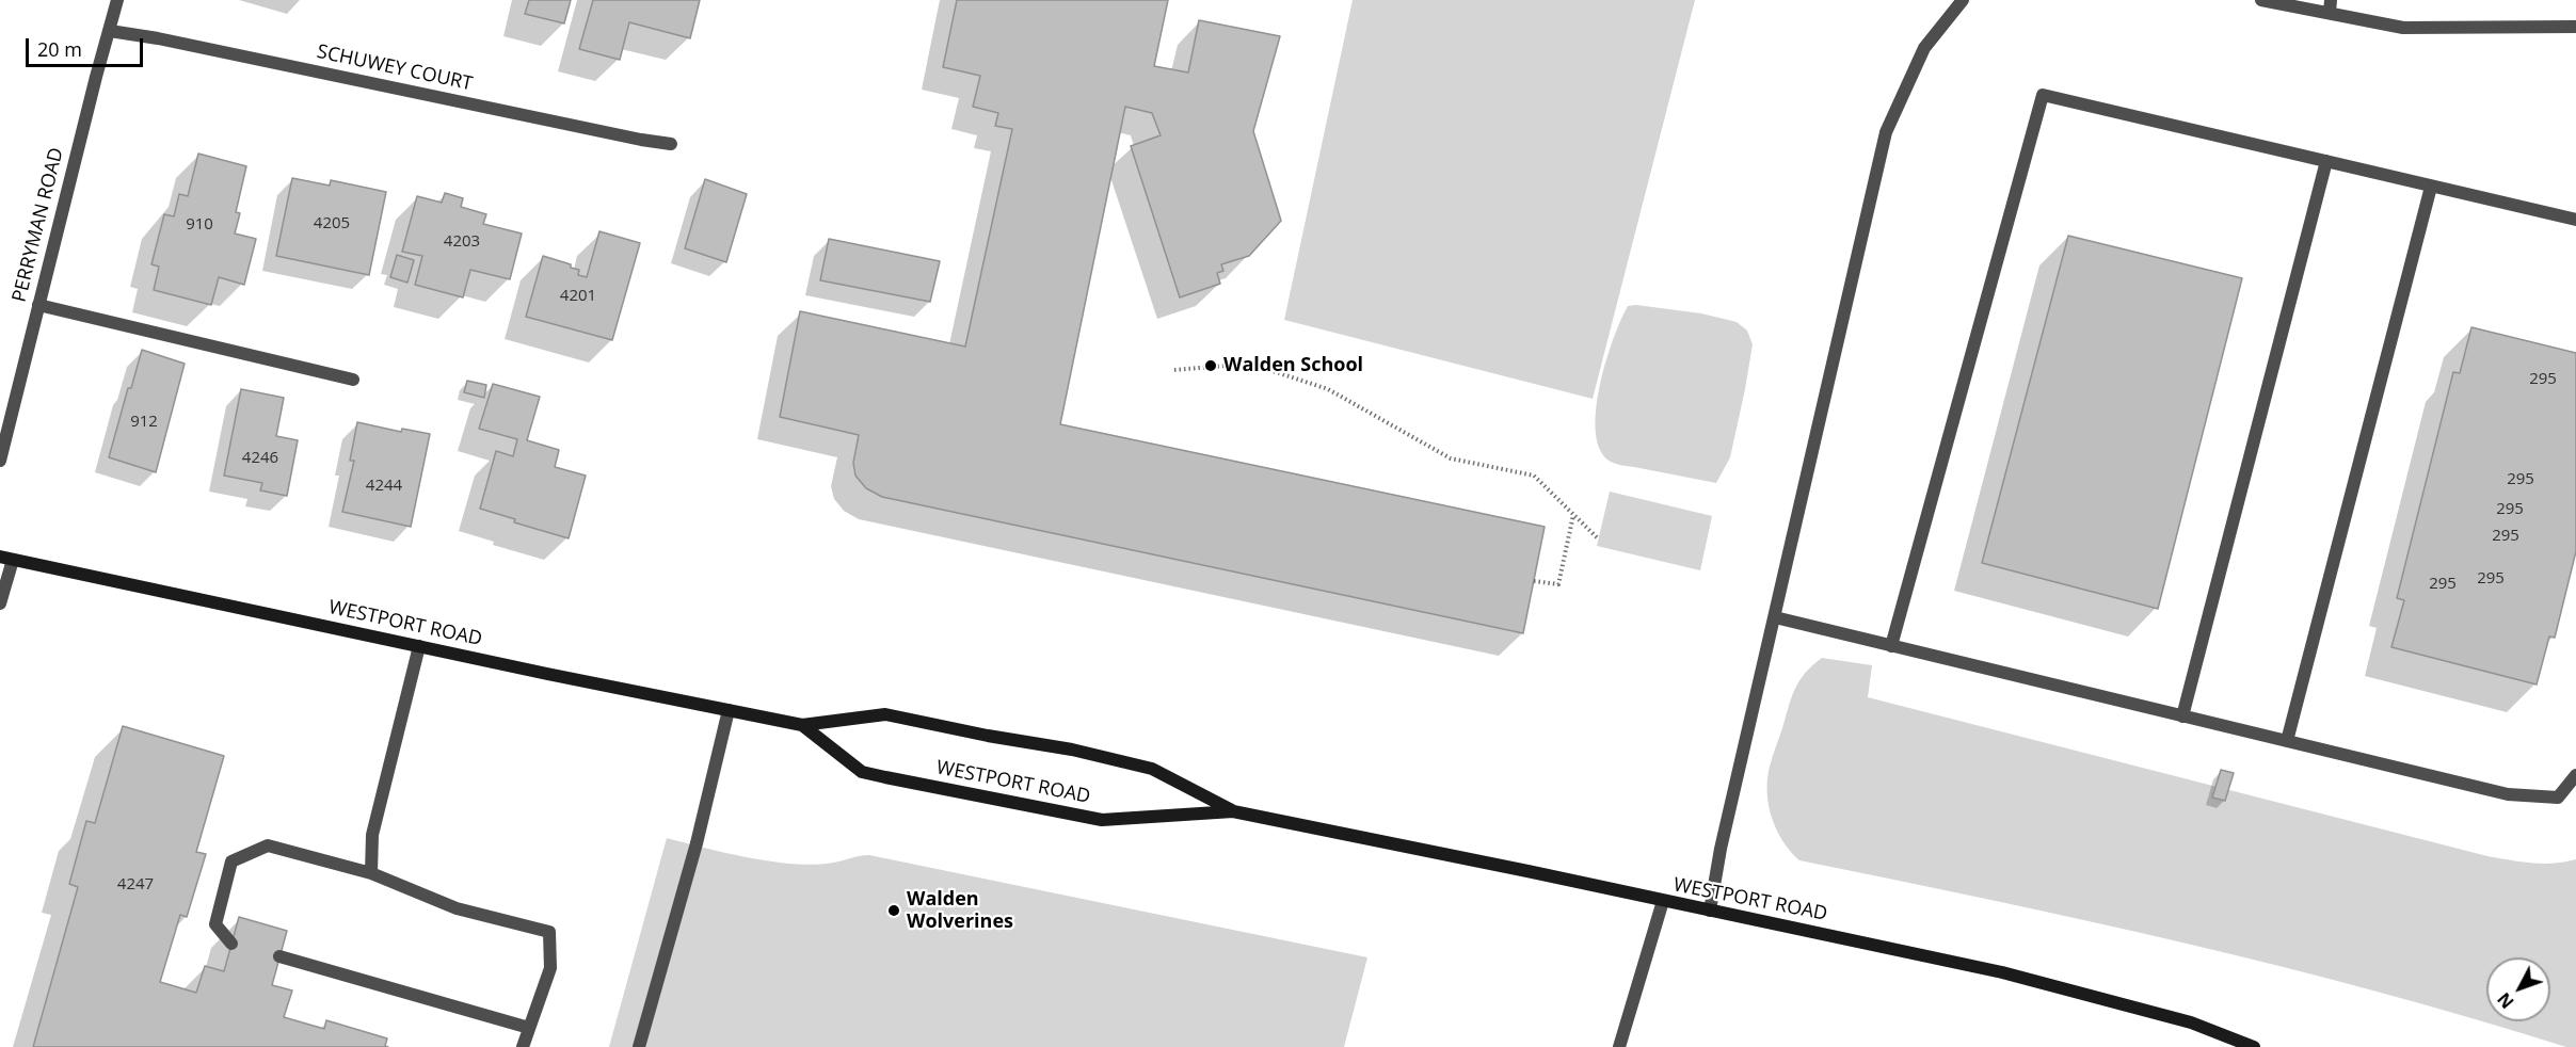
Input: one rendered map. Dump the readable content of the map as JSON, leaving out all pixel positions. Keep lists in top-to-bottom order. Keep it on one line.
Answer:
{"streets":{"main road":["WESTPORT ROAD"],"street":["SCHUWEY COURT","PERRYMAN ROAD"]},"crossings":[["SCHUWEY COURT","PERRYMAN ROAD"]],"places":["Walden School","Walden Wolverines"],"house_numbers":["4205","910","4203","4201","295","912","4246","295","4244","295","295","295","295","4247"],"scale_bar":"20 m","north":"bottom left"}
